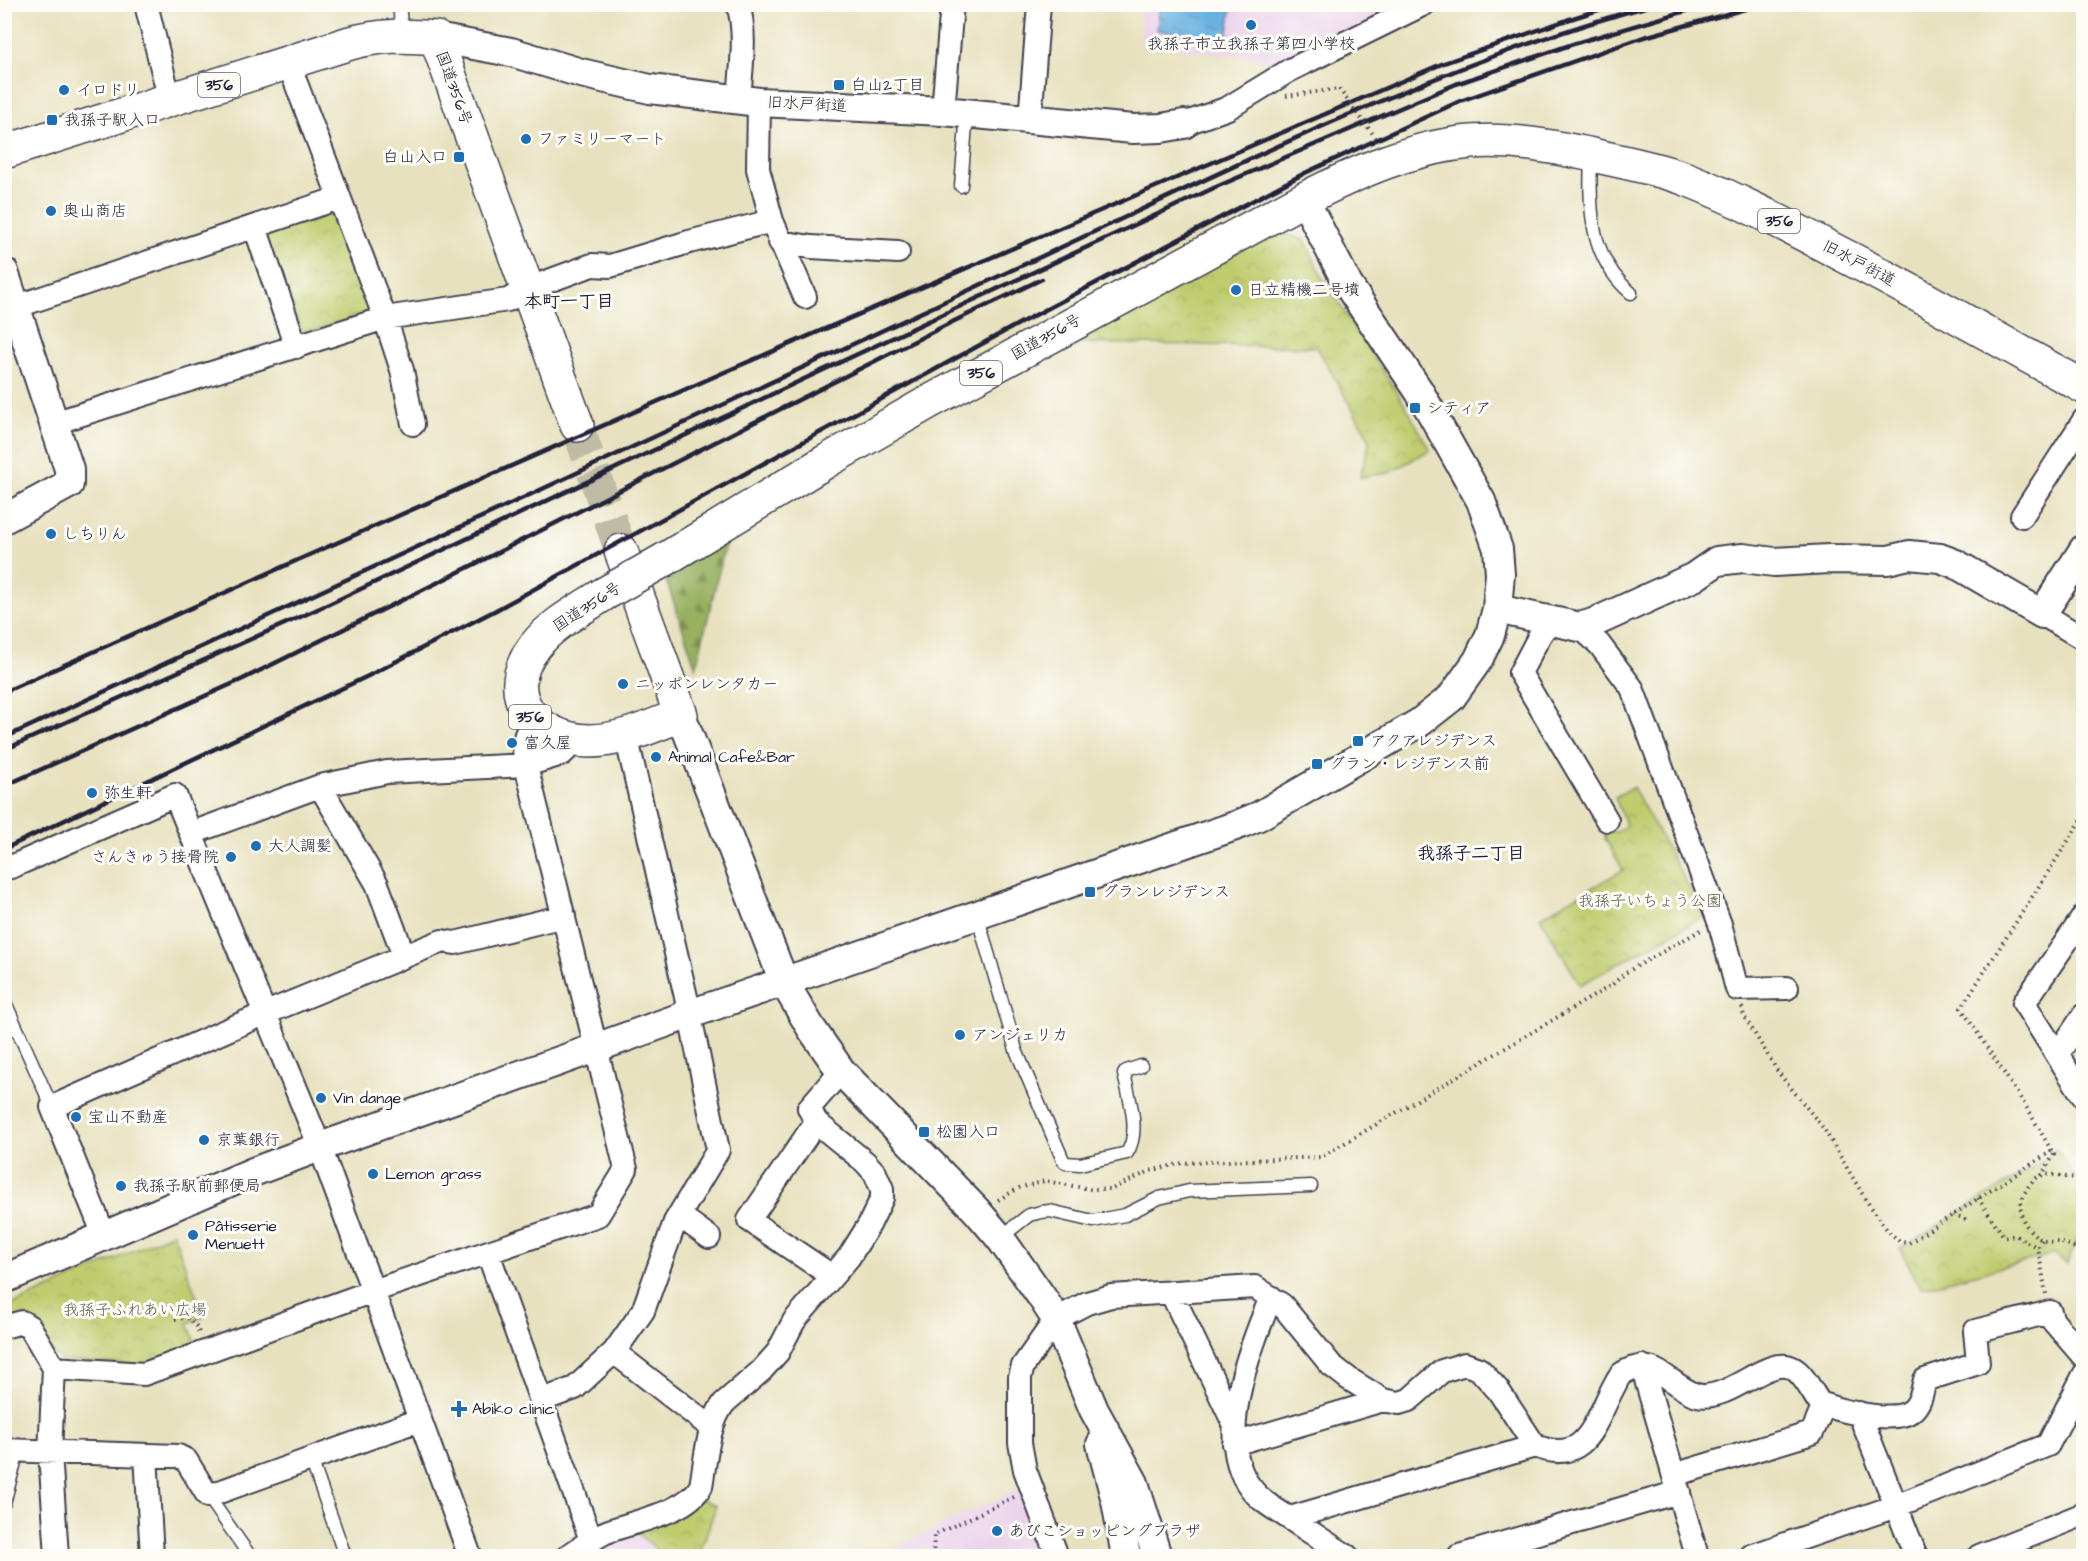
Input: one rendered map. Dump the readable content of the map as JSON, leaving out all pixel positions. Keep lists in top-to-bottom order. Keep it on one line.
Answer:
{"streets":{"highway":["356","国道356号","旧水戸街道"]},"crossings":[["356","国道356号"],["国道356号","旧水戸街道"]],"districts":["本町一丁目","我孫子二丁目"],"parks":["我孫子いちょう公園","我孫子ふれあい広場"],"places":{"other":["我孫子市立我孫子第四小学校","イロドリ","ファミリーマート","奥山商店","日立精機二号墳","しちりん","ニッポンレンタカー","富久屋","Animal Cafe&Bar","弥生軒","大人調髪","さんきゅう接骨院","アンジェリカ","Vin dange","宝山不動産","京葉銀行","Lemon grass","我孫子駅前郵便局","Pâtisserie Menuett","あびこショッピングプラザ"],"transit":["白山2丁目","我孫子駅入口","白山入口","シティア","アクアレジデンス","グラン・レジデンス前","グランレジデンス","松園入口"],"health":["Abiko clinic"]}}
